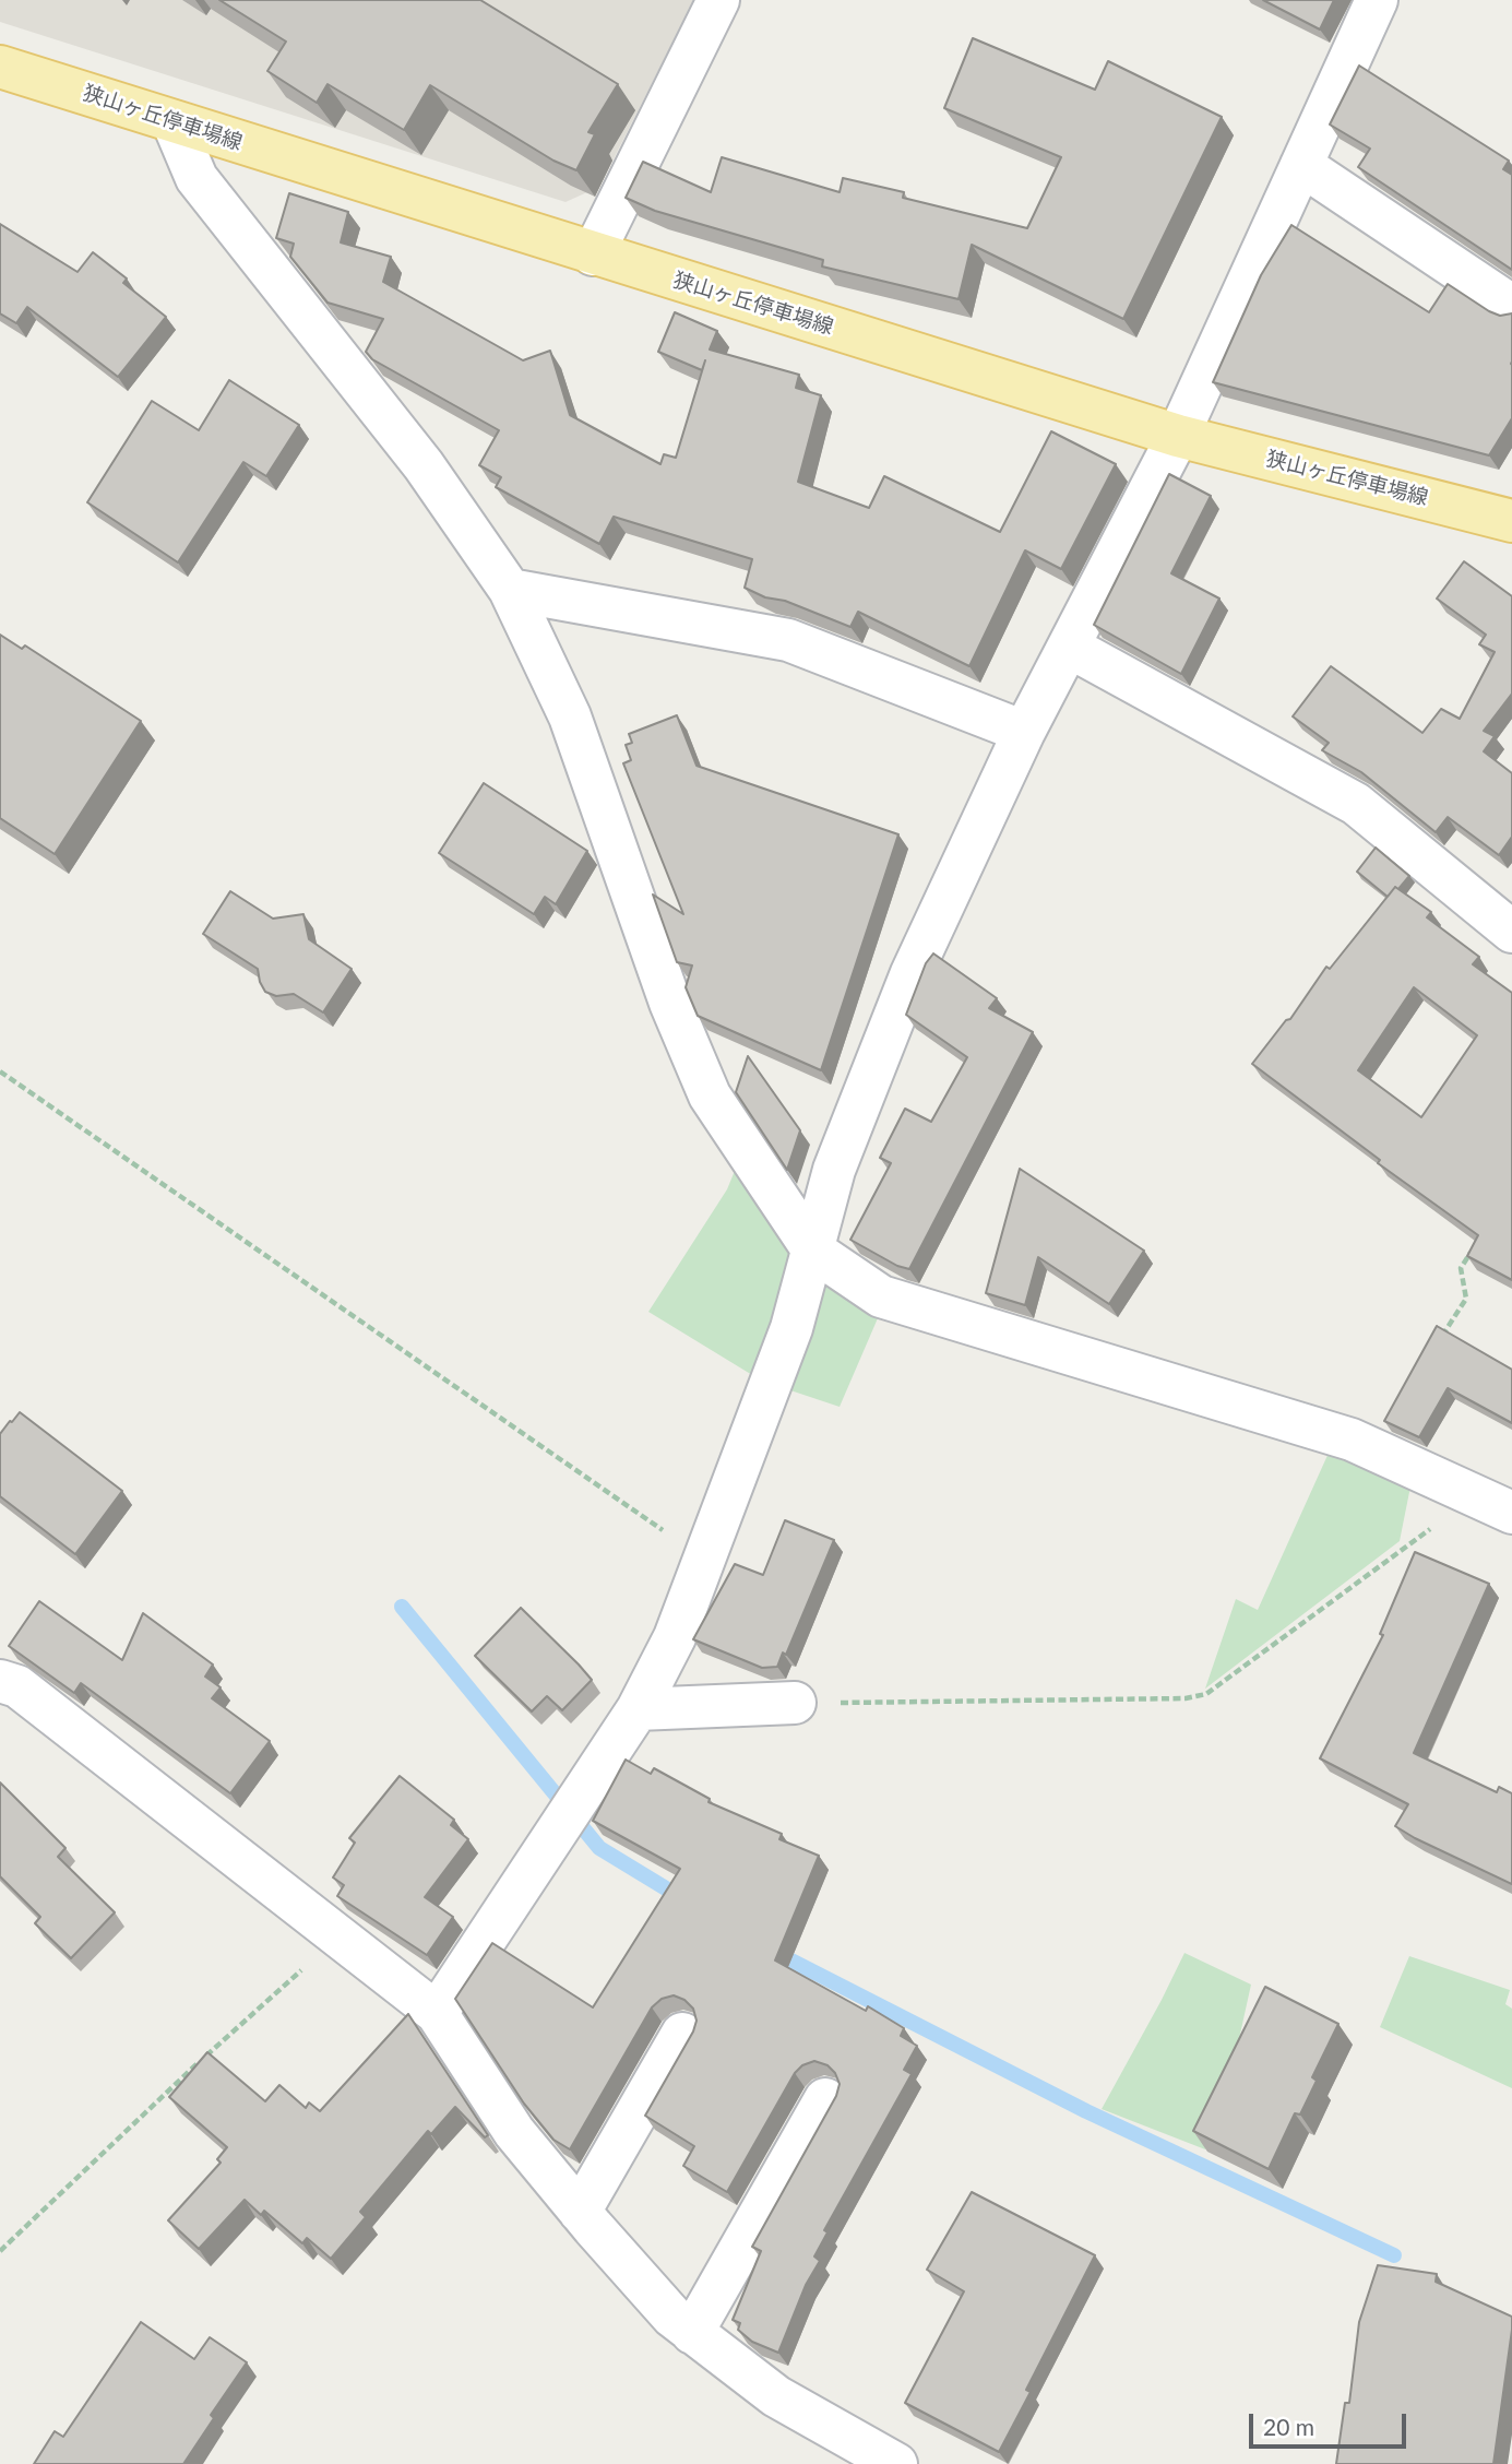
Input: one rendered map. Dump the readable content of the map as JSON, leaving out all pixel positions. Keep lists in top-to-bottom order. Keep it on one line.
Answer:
{"streets":{"main road":["狭山ヶ丘停車場線"]},"scale_bar":"20 m"}
